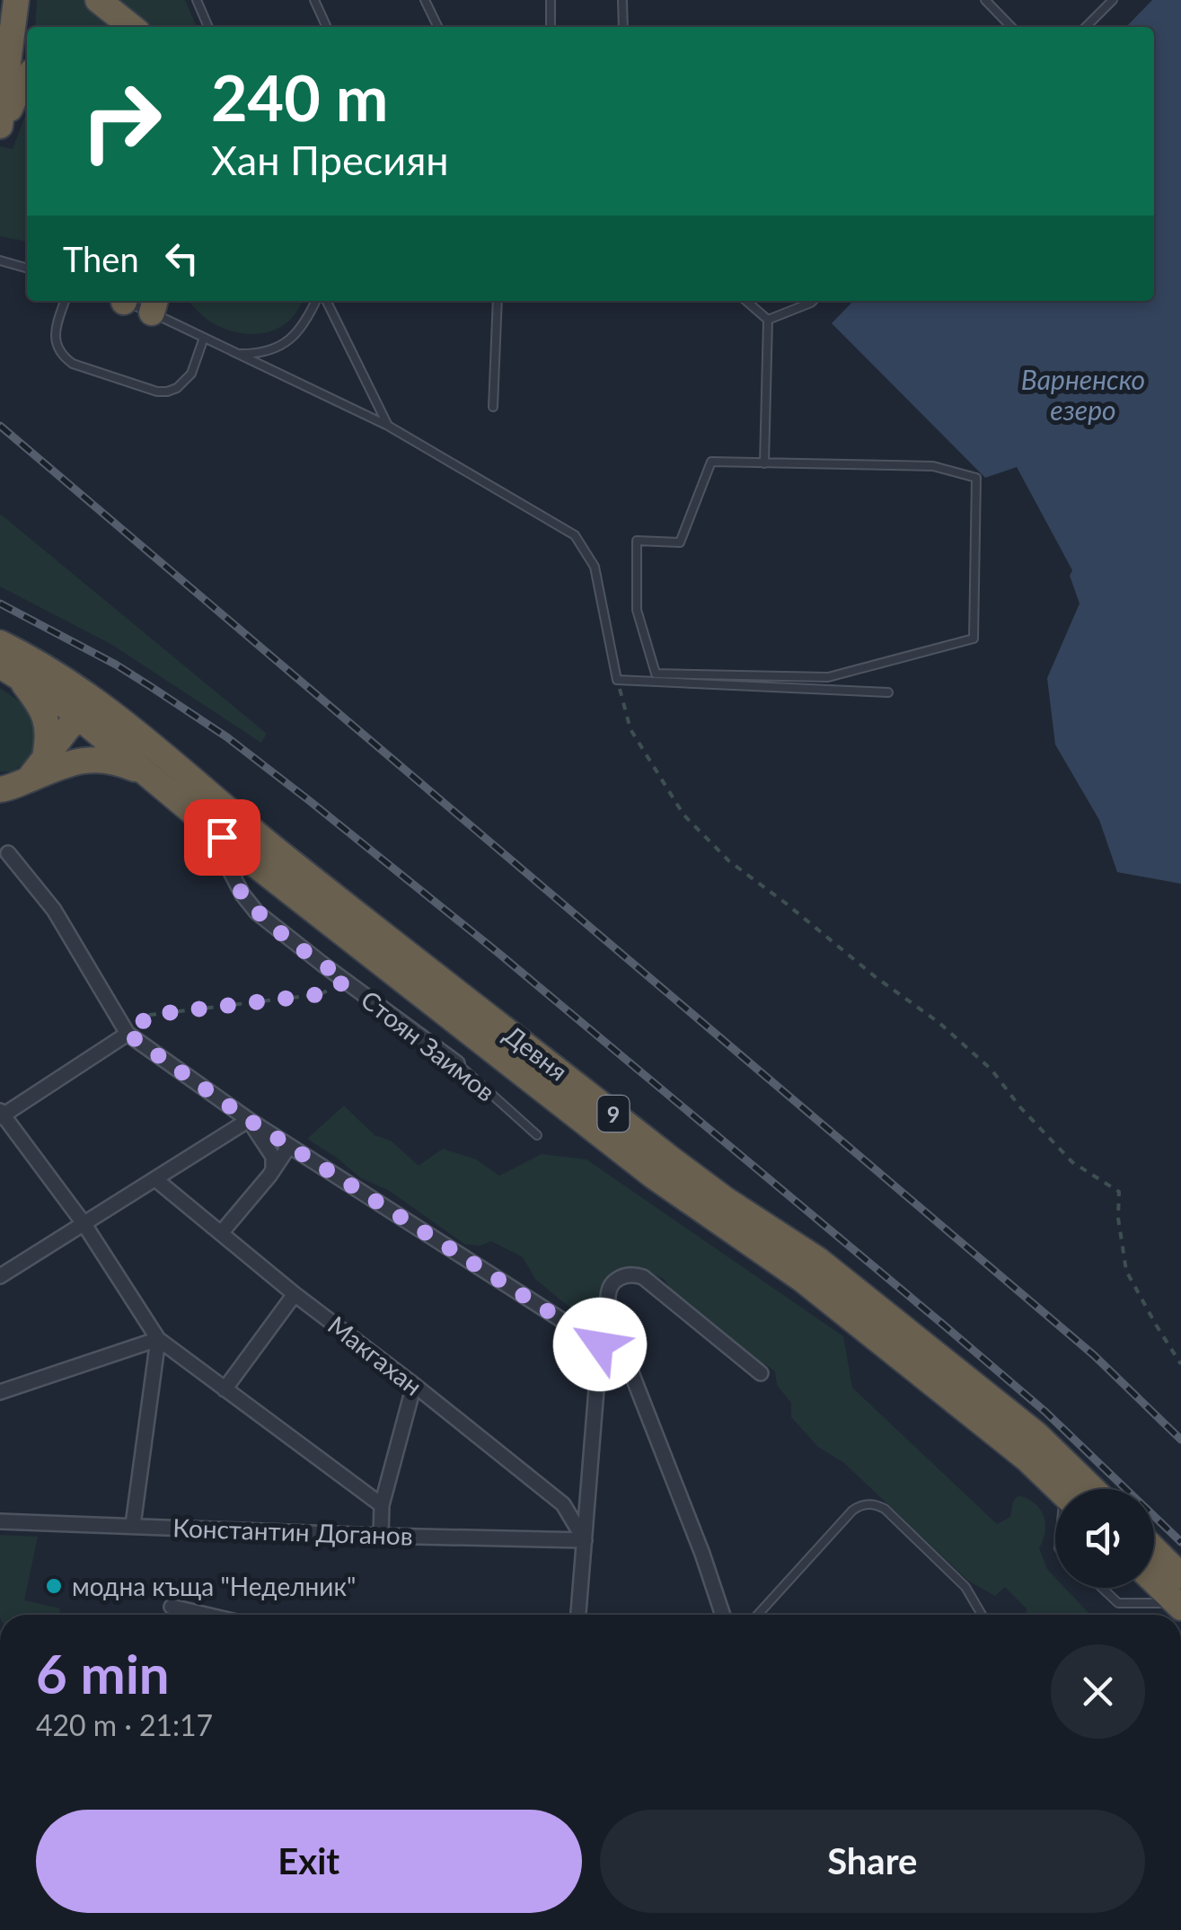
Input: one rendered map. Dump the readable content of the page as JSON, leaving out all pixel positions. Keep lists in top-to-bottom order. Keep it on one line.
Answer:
{"streets":{"highway":["Девня","9"],"street":["Стоян Заимов","Макгахан","Константин Доганов"]},"crossings":[["Стоян Заимов","Девня"],["Макгахан","Константин Доганов"]],"water":["Варненско езеро"],"places":["модна къща \"Неделник\""],"page":{"turn":["240 m","Хан Пресиян"],"then":"Then","heading":["6 min","420 m · 21:17"],"buttons":["Exit","Share"]}}
